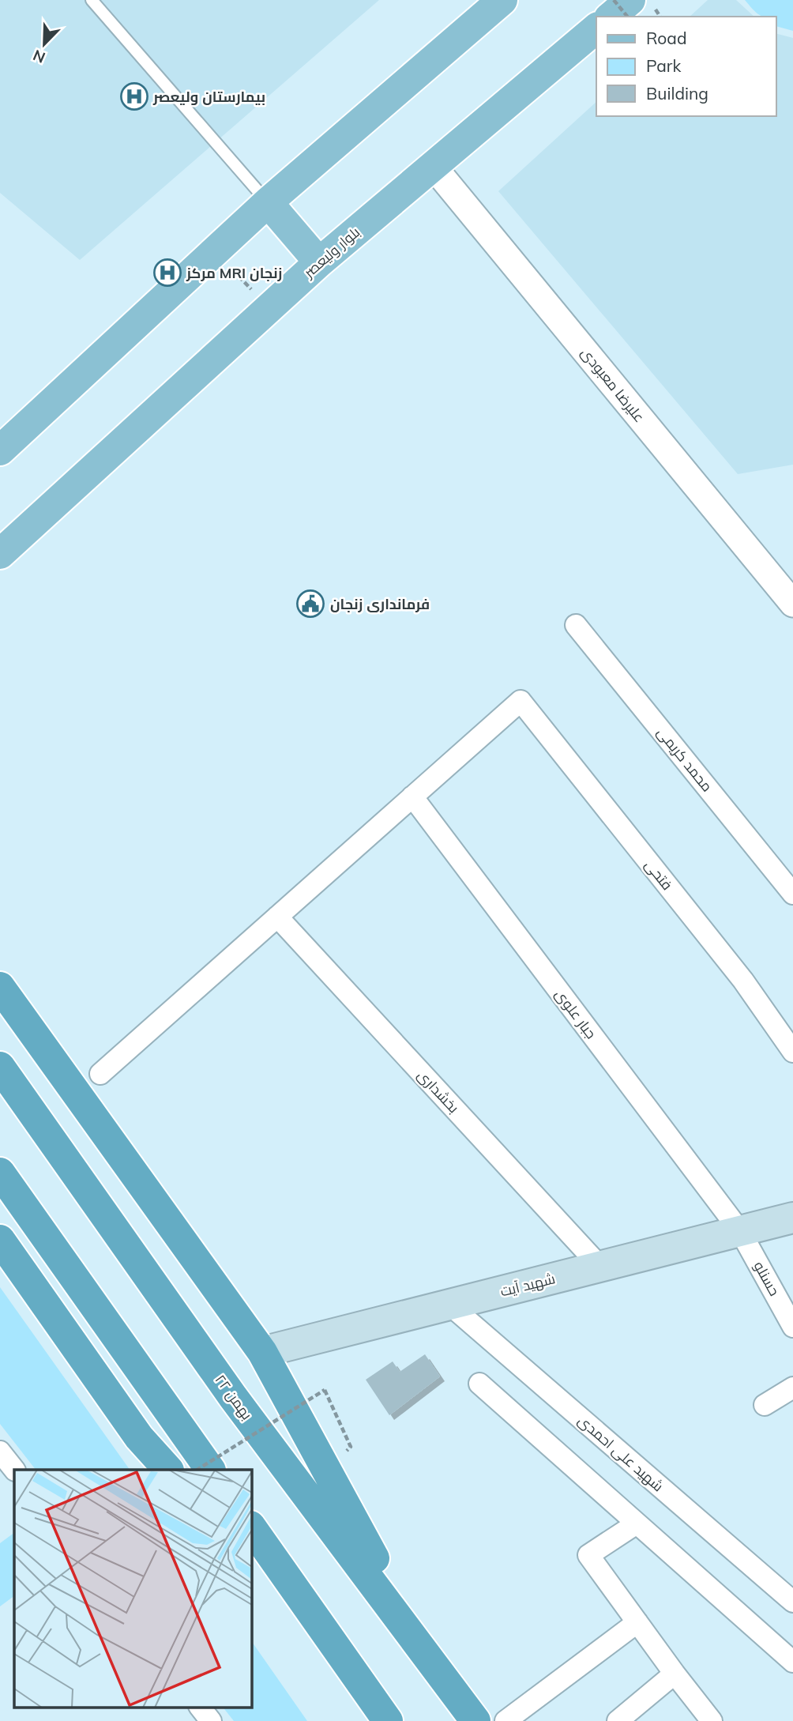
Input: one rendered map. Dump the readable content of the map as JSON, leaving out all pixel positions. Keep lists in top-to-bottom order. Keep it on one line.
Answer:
{"streets":{"highway":["۲۲ بهمن"],"main road":["بلوار ولیعصر","شهید آیت"],"street":["علیرضا معبودی","محمد کریمی","فتحی","جبار علوی","بخشداری","حسنلو","شهید علی احمدی"]},"crossings":[["بلوار ولیعصر","علیرضا معبودی"],["فتحی","جبار علوی"],["جبار علوی","حسنلو"],["جبار علوی","شهید آیت"],["بخشداری","شهید آیت"],["حسنلو","شهید آیت"],["شهید آیت","شهید علی احمدی"]],"places":{"hospital":["بیمارستان ولیعصر","مرکز MRI زنجان"],"public building":["فرمانداری زنجان"]},"legend":["Road","Park","Building"],"north":"bottom left"}
